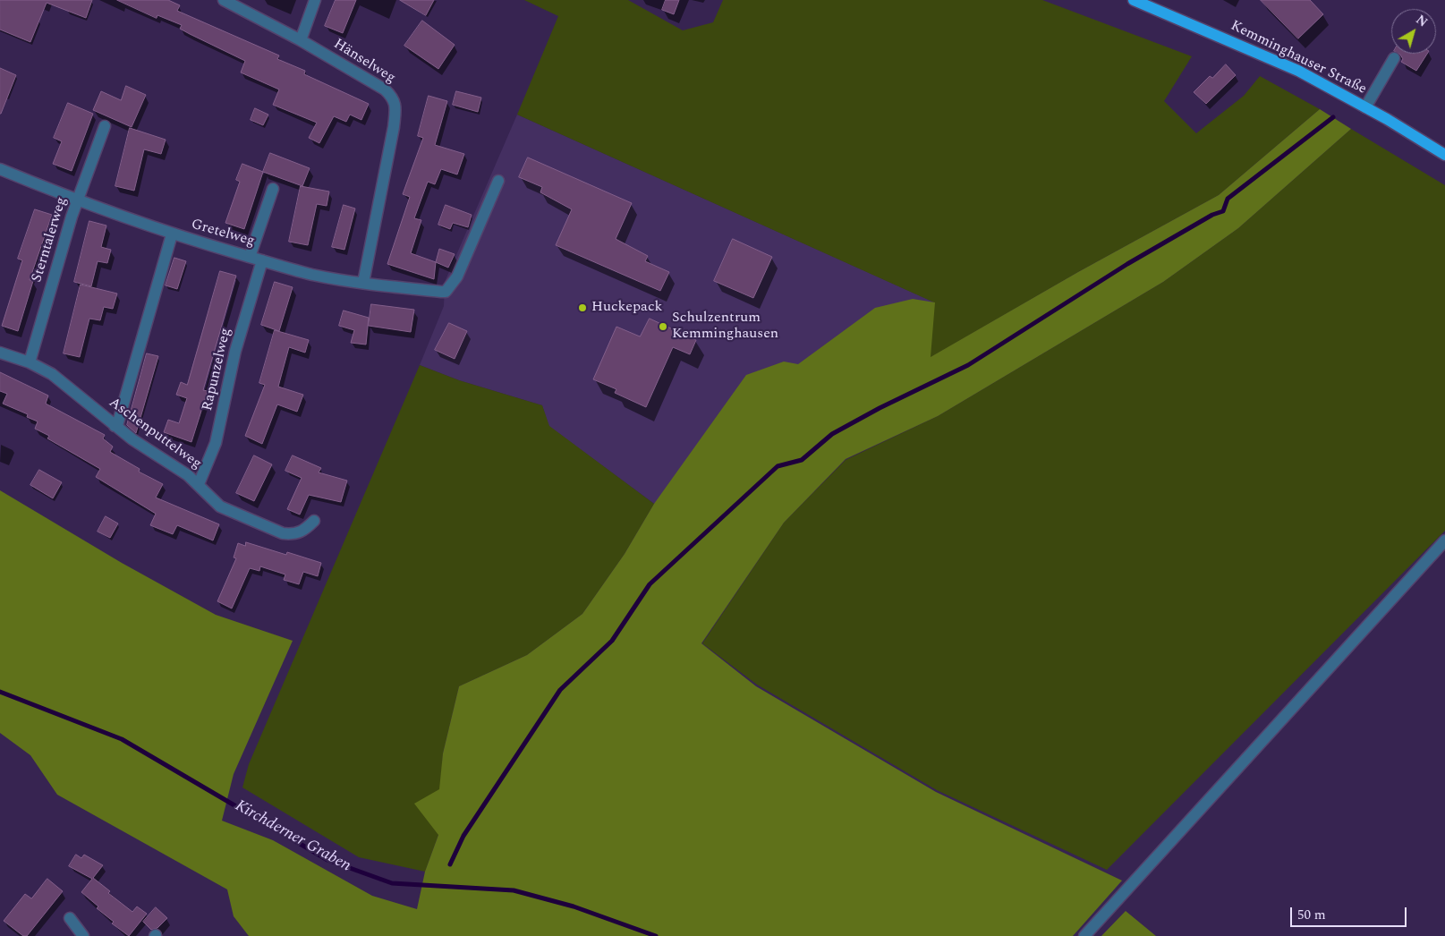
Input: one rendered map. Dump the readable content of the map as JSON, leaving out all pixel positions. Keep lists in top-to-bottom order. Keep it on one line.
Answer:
{"streets":{"main road":["Kemminghauser Straße"],"street":["Hänselweg","Gretelweg","Sterntalerweg","Rapunzelweg","Aschenputtelweg"]},"crossings":[["Hänselweg","Gretelweg"],["Gretelweg","Sterntalerweg"],["Gretelweg","Rapunzelweg"],["Sterntalerweg","Aschenputtelweg"],["Rapunzelweg","Aschenputtelweg"]],"water":["Kirchderner Graben"],"places":["Huckepack","Schulzentrum Kemminghausen"],"scale_bar":"50 m","north":"top right"}
